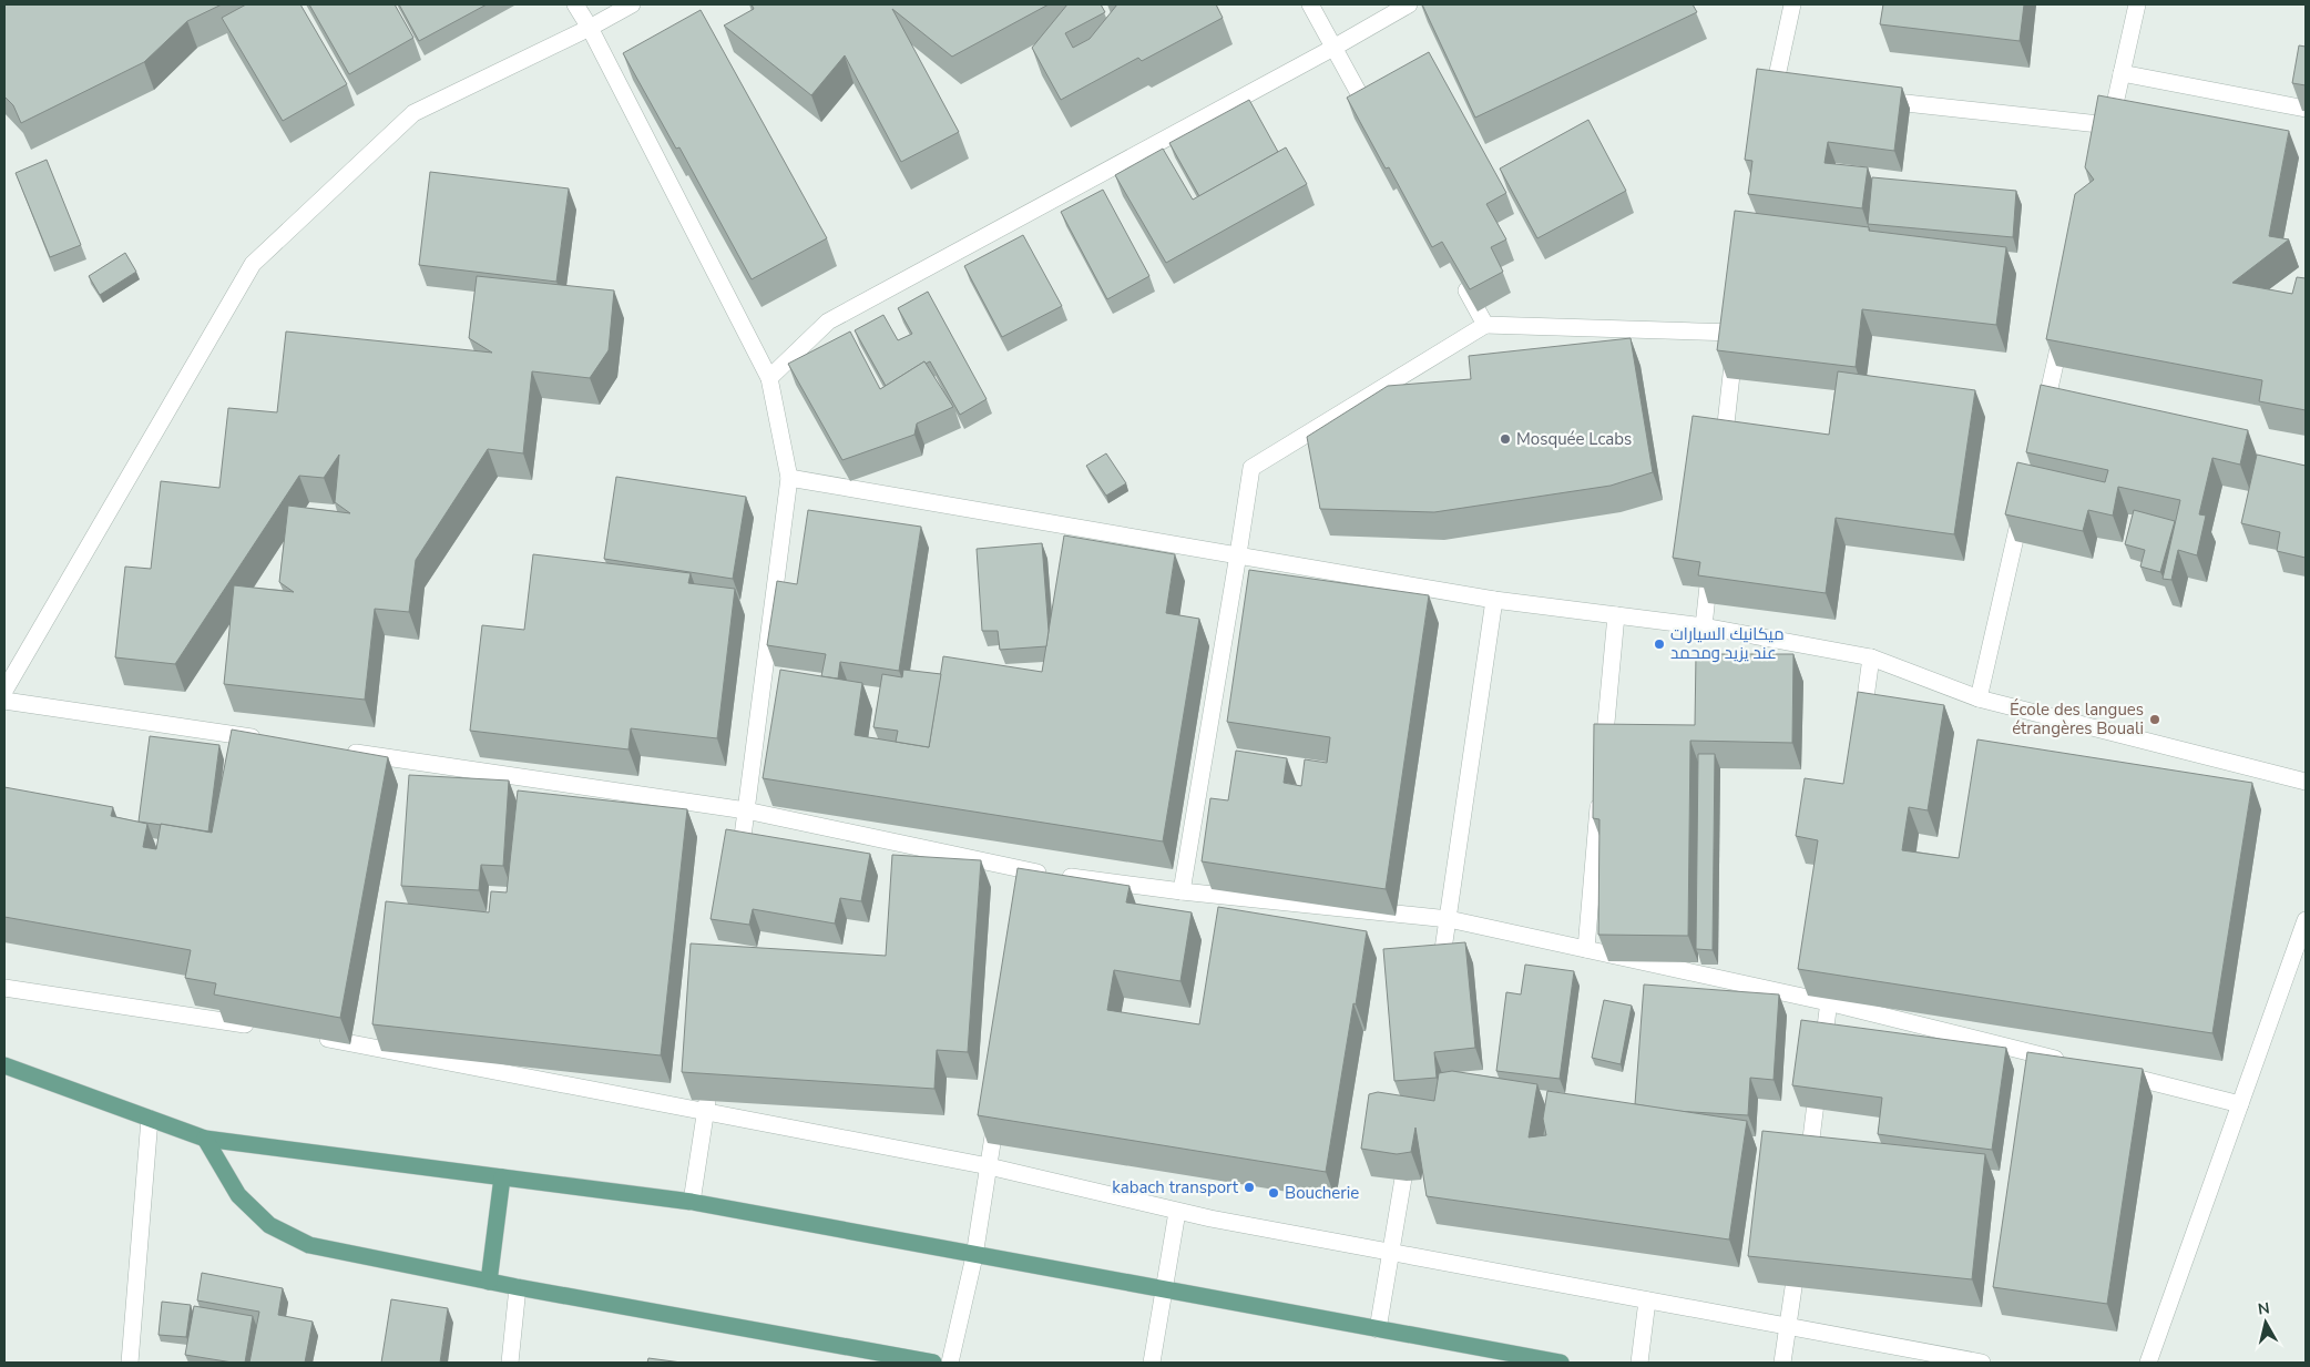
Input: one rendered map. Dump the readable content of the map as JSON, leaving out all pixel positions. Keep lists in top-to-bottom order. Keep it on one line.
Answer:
{"places":["Mosquée Lcabs","ميكانيك السيارات عند يزيد ومحمد","École des langues étrangères Bouali","kabach transport","Boucherie"],"north":"top"}
